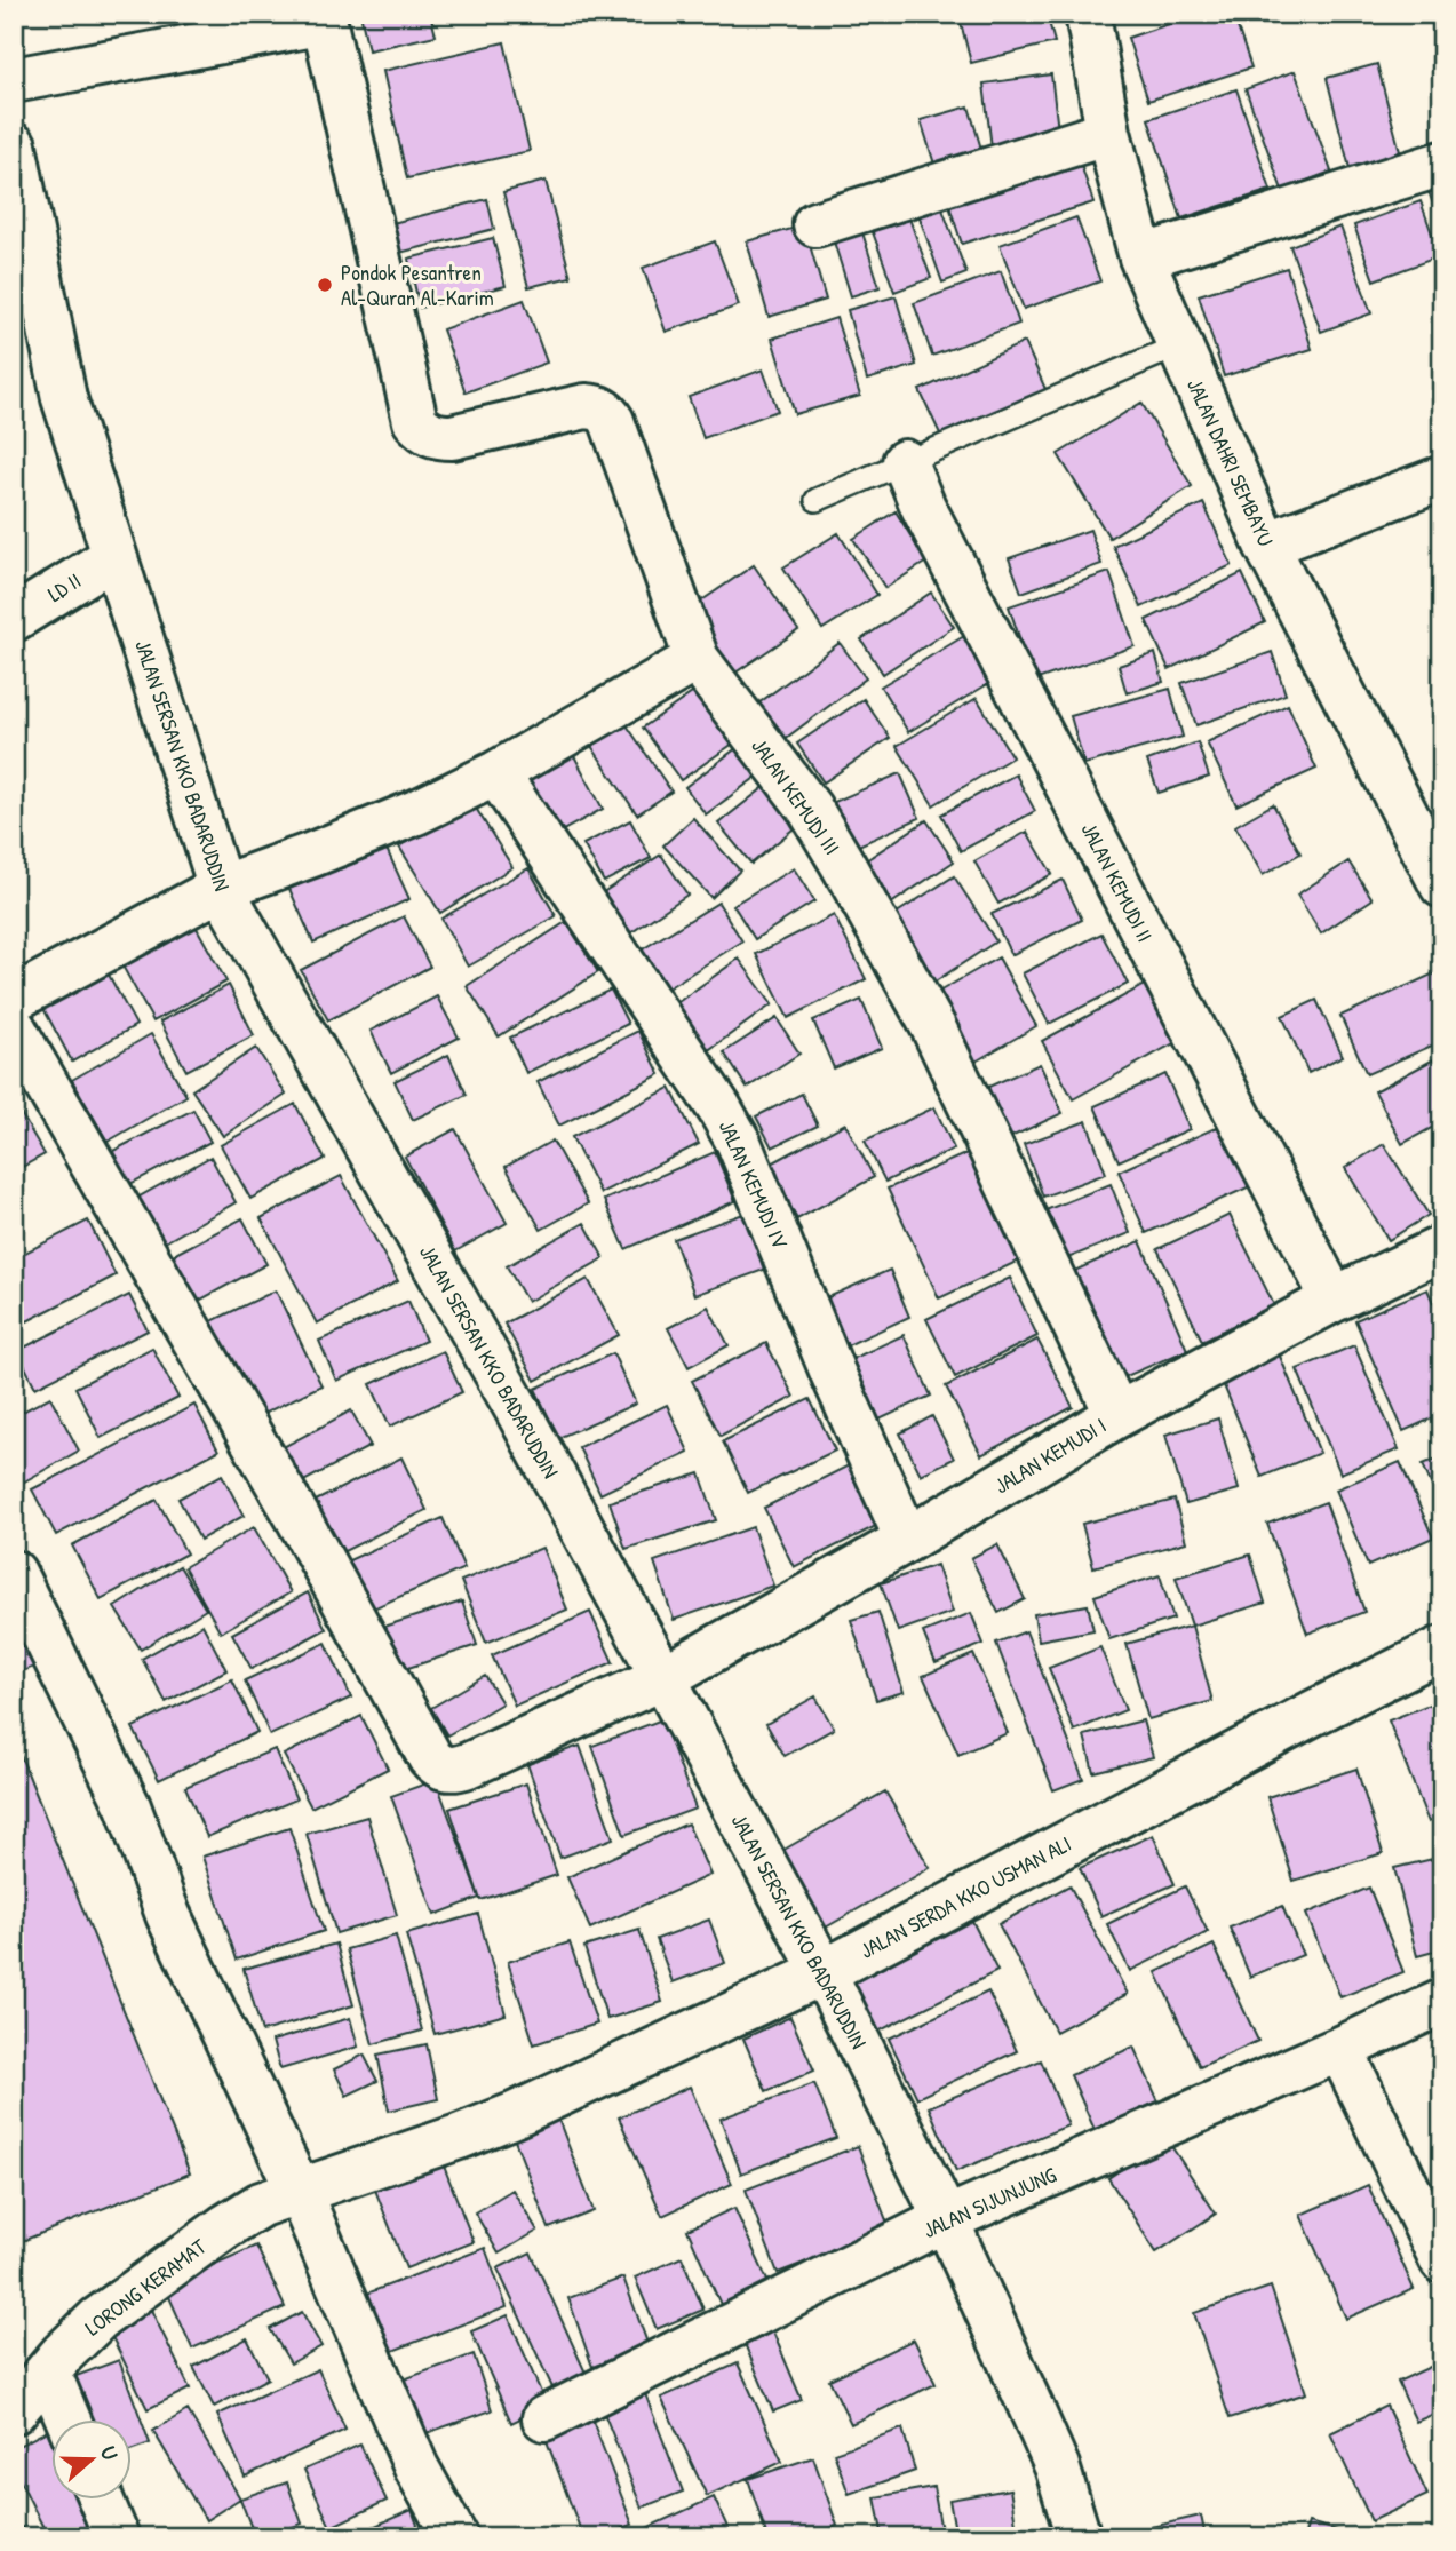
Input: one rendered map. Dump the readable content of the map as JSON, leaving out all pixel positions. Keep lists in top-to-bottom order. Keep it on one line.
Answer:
{"streets":{"street":["JALAN DAHRI SEMBAYU","LD II","JALAN SERSAN KKO BADARUDDIN","JALAN KEMUDI III","JALAN KEMUDI II","JALAN KEMUDI IV","JALAN KEMUDI I","JALAN SERDA KKO USMAN ALI","JALAN SIJUNJUNG","LORONG KERAMAT"]},"crossings":[["LD II","JALAN SERSAN KKO BADARUDDIN"],["JALAN SERSAN KKO BADARUDDIN","JALAN KEMUDI I"],["JALAN SERSAN KKO BADARUDDIN","JALAN SERDA KKO USMAN ALI"],["JALAN SERSAN KKO BADARUDDIN","JALAN SIJUNJUNG"],["JALAN KEMUDI III","JALAN KEMUDI I"],["JALAN KEMUDI II","JALAN KEMUDI I"],["JALAN KEMUDI IV","JALAN KEMUDI I"],["JALAN SERDA KKO USMAN ALI","LORONG KERAMAT"]],"places":["Pondok Pesantren Al-Quran Al-Karim"],"north":"right"}
